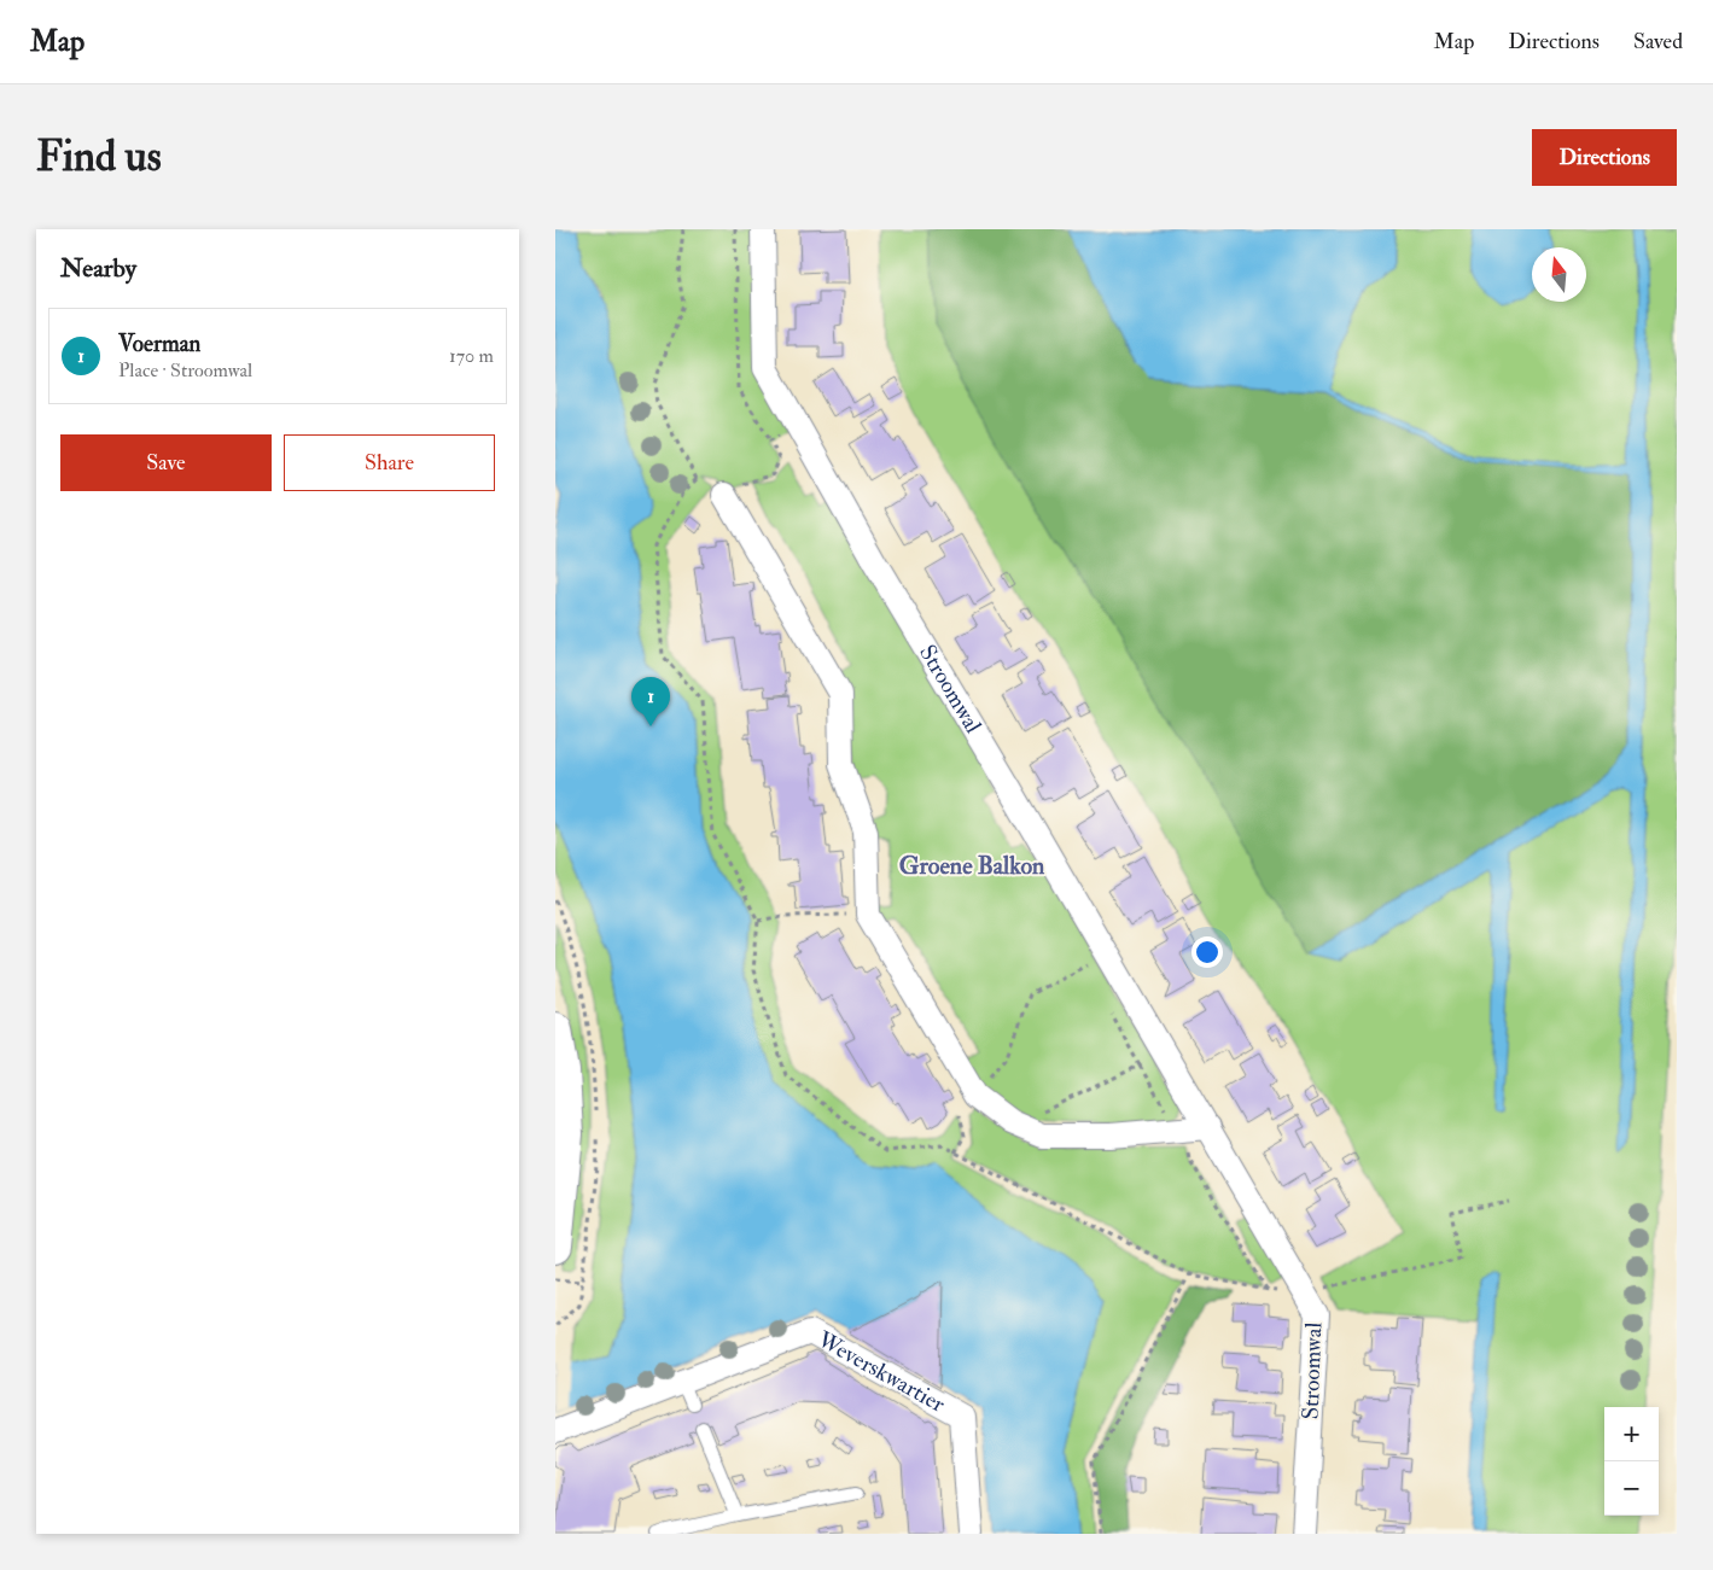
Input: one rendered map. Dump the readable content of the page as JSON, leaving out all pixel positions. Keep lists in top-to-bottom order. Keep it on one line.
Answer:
{"streets":{"street":["Stroomwal","Weverskwartier"]},"districts":["Groene Balkon"],"north":"top","page":{"header":"Map","nav":["Map","Directions","Saved"],"buttons":["Directions",["Save","Share"]],"title":"Find us","heading":"Nearby","list":[{"mark":"1","name":"Voerman","note":"Place · Stroomwal","value":"170 m"}],"pins":"1","map_buttons":["+","−"]}}
